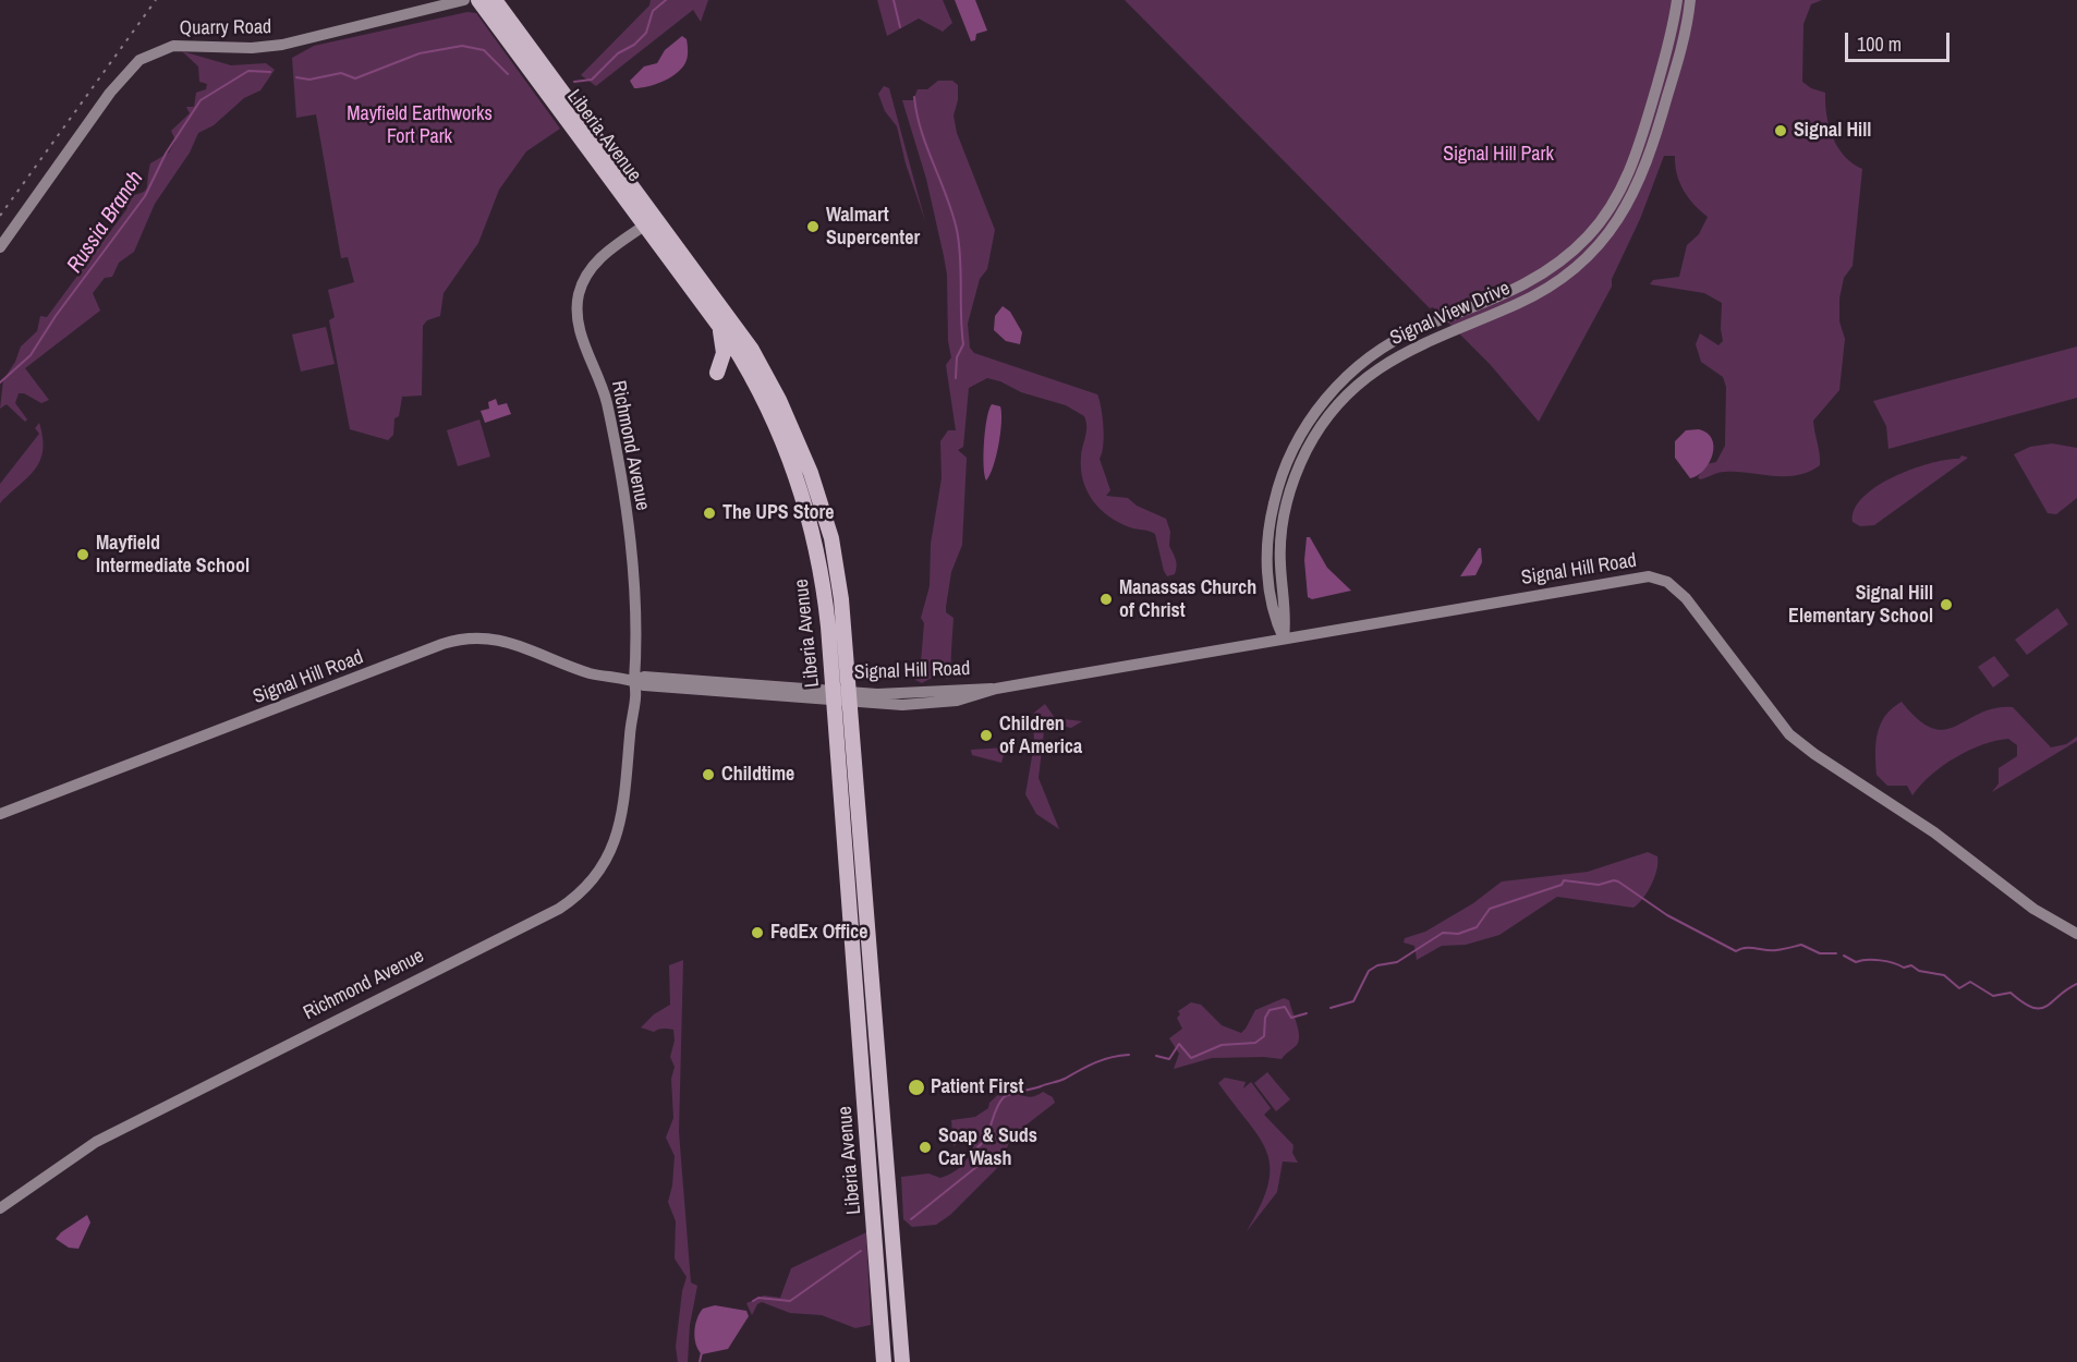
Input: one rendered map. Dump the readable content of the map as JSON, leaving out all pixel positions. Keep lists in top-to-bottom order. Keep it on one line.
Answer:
{"streets":{"highway":["Liberia Avenue"],"main road":["Quarry Road","Signal View Drive","Richmond Avenue","Signal Hill Road"]},"crossings":[["Liberia Avenue","Richmond Avenue"],["Liberia Avenue","Signal Hill Road"],["Signal View Drive","Signal Hill Road"],["Richmond Avenue","Signal Hill Road"]],"water":["Russia Branch"],"parks":["Mayfield Earthworks Fort Park","Signal Hill Park"],"places":["Signal Hill","Walmart Supercenter","The UPS Store","Mayfield Intermediate School","Manassas Church of Christ","Signal Hill Elementary School","Children of America","Childtime","FedEx Office","Patient First","Soap & Suds Car Wash"],"scale_bar":"100 m"}
